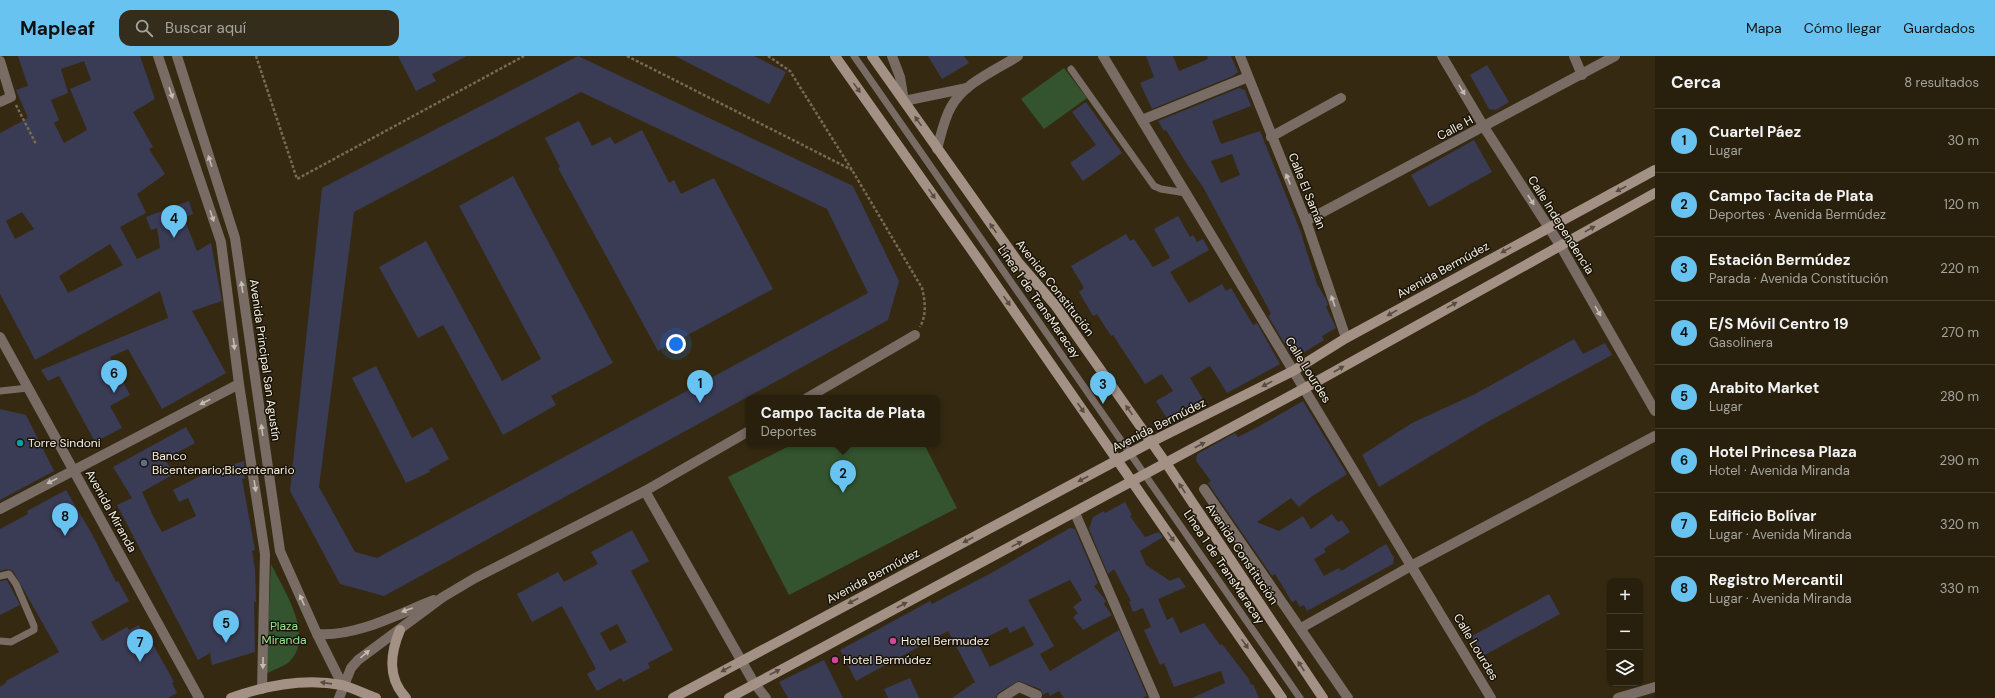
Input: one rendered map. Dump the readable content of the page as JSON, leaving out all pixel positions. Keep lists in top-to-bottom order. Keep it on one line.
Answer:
{"streets":{"street":["Calle H","Calle El Samán","Calle Independencia","Avenida Bermúdez","Avenida Constitución","Avenida Principal San Agustín","Calle Lourdes","Avenida Miranda"],"lane":["Línea 1 de TransMaracay"]},"crossings":[["Calle H","Calle El Samán"],["Calle H","Calle Independencia"],["Calle El Samán","Avenida Bermúdez"],["Calle Independencia","Avenida Bermúdez"],["Avenida Bermúdez","Avenida Constitución"],["Avenida Bermúdez","Línea 1 de TransMaracay"],["Avenida Bermúdez","Calle Lourdes"]],"one_way":["Calle El Samán","Calle Independencia"],"parks":["Plaza Miranda"],"places":["Torre Sindoni","Banco Bicentenario;Bicentenario","Hotel Bermudez","Hotel Bermúdez"],"page":{"header":"Mapleaf","search":"Buscar aquí","nav":["Mapa","Cómo llegar","Guardados"],"heading":["Cerca","8 resultados"],"list":[{"mark":"1","name":"Cuartel Páez","note":"Lugar","value":"30 m"},{"mark":"2","name":"Campo Tacita de Plata","note":"Deportes · Avenida Bermúdez","value":"120 m"},{"mark":"3","name":"Estación Bermúdez","note":"Parada · Avenida Constitución","value":"220 m"},{"mark":"4","name":"E/S Móvil Centro 19","note":"Gasolinera","value":"270 m"},{"mark":"5","name":"Arabito Market","note":"Lugar","value":"280 m"},{"mark":"6","name":"Hotel Princesa Plaza","note":"Hotel · Avenida Miranda","value":"290 m"},{"mark":"7","name":"Edificio Bolívar","note":"Lugar · Avenida Miranda","value":"320 m"},{"mark":"8","name":"Registro Mercantil","note":"Lugar · Avenida Miranda","value":"330 m"}],"pins":["4","6","1","3","2","8","5","7"],"popup":["Campo Tacita de Plata","Deportes"],"map_buttons":["+","−"]}}
